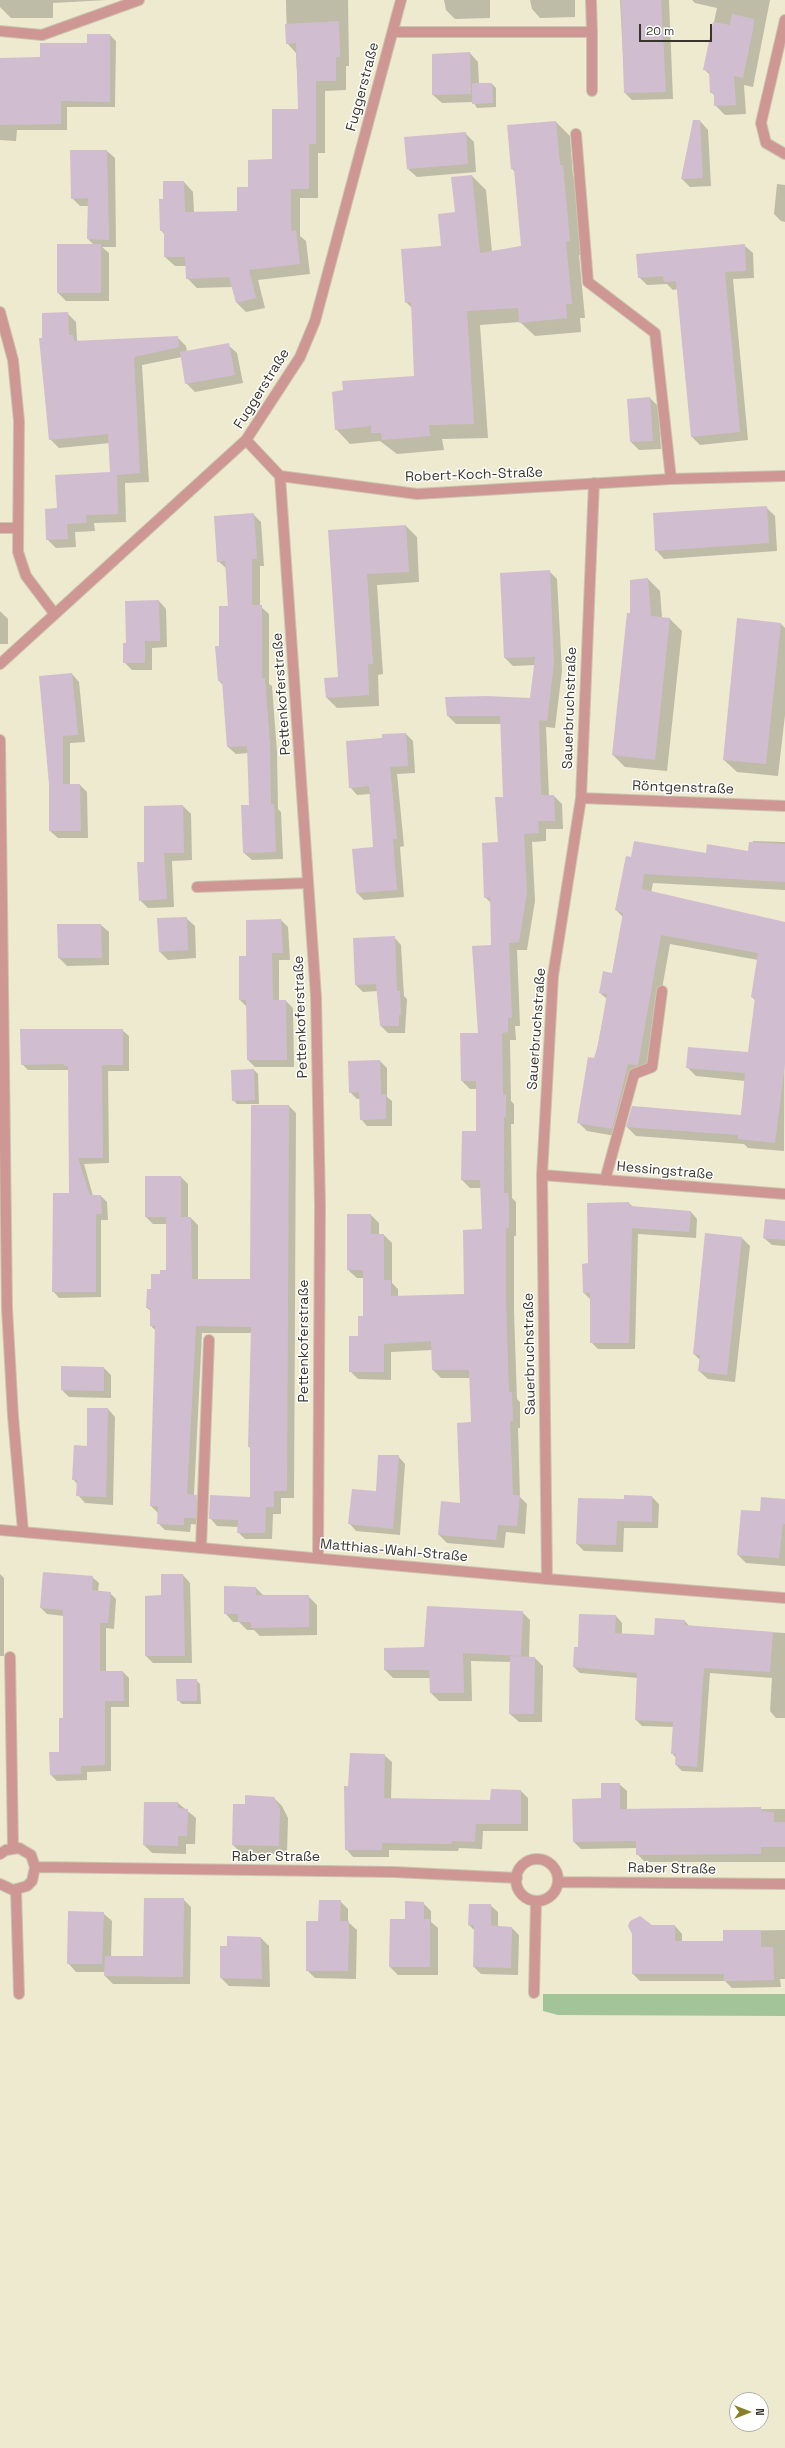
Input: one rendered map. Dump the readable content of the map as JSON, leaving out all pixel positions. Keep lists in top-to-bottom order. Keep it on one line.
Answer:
{"streets":{"street":["Fuggerstraße","Robert-Koch-Straße","Pettenkoferstraße","Sauerbruchstraße","Röntgenstraße","Hessingstraße","Matthias-Wahl-Straße","Raber Straße"]},"crossings":[["Robert-Koch-Straße","Pettenkoferstraße"],["Robert-Koch-Straße","Sauerbruchstraße"],["Pettenkoferstraße","Matthias-Wahl-Straße"],["Sauerbruchstraße","Röntgenstraße"],["Sauerbruchstraße","Hessingstraße"],["Sauerbruchstraße","Matthias-Wahl-Straße"]],"scale_bar":"20 m","north":"right"}
